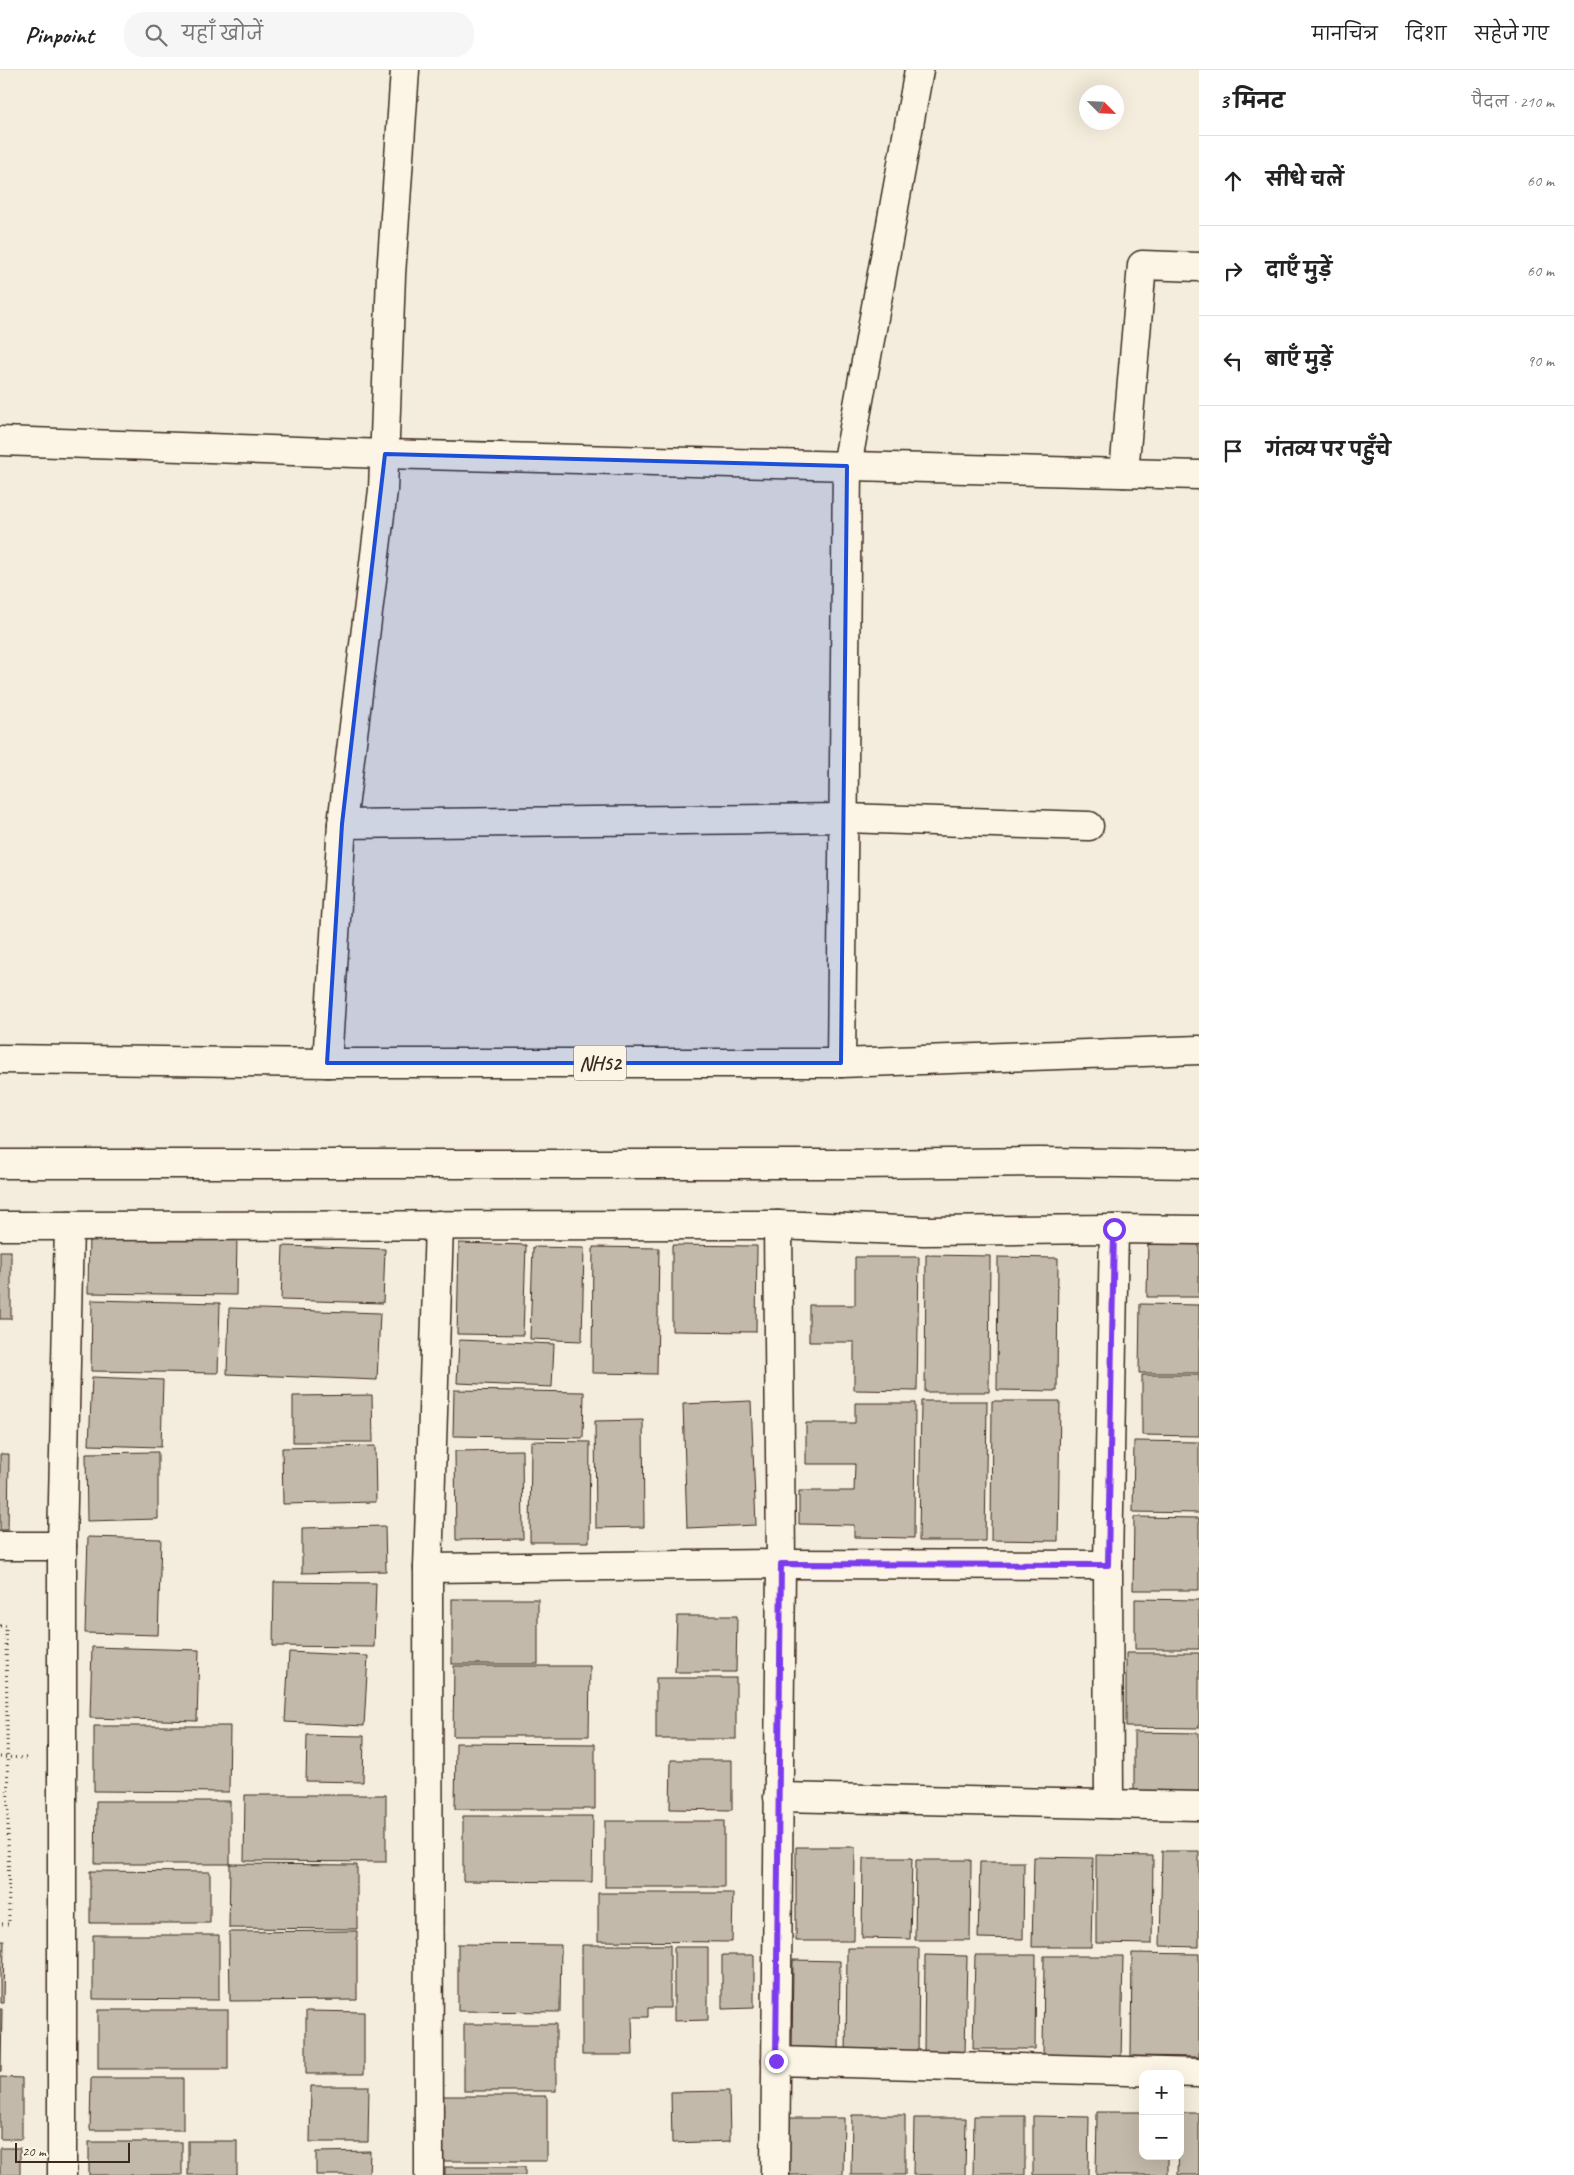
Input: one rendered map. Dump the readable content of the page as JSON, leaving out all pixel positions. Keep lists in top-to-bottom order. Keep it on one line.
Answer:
{"streets":{"main road":["NH52"]},"scale_bar":"20 m","north":"bottom right","page":{"header":"Pinpoint","search":"यहाँ खोजें","nav":["मानचित्र","दिशा","सहेजे गए"],"heading":["3 मिनट","पैदल · 210 m"],"list":[["सीधे चलें","60 m"],["दाएँ मुड़ें","60 m"],["बाएँ मुड़ें","90 m"],"गंतव्य पर पहुँचे"],"map_buttons":["+","−"],"scale":"20 m"}}
